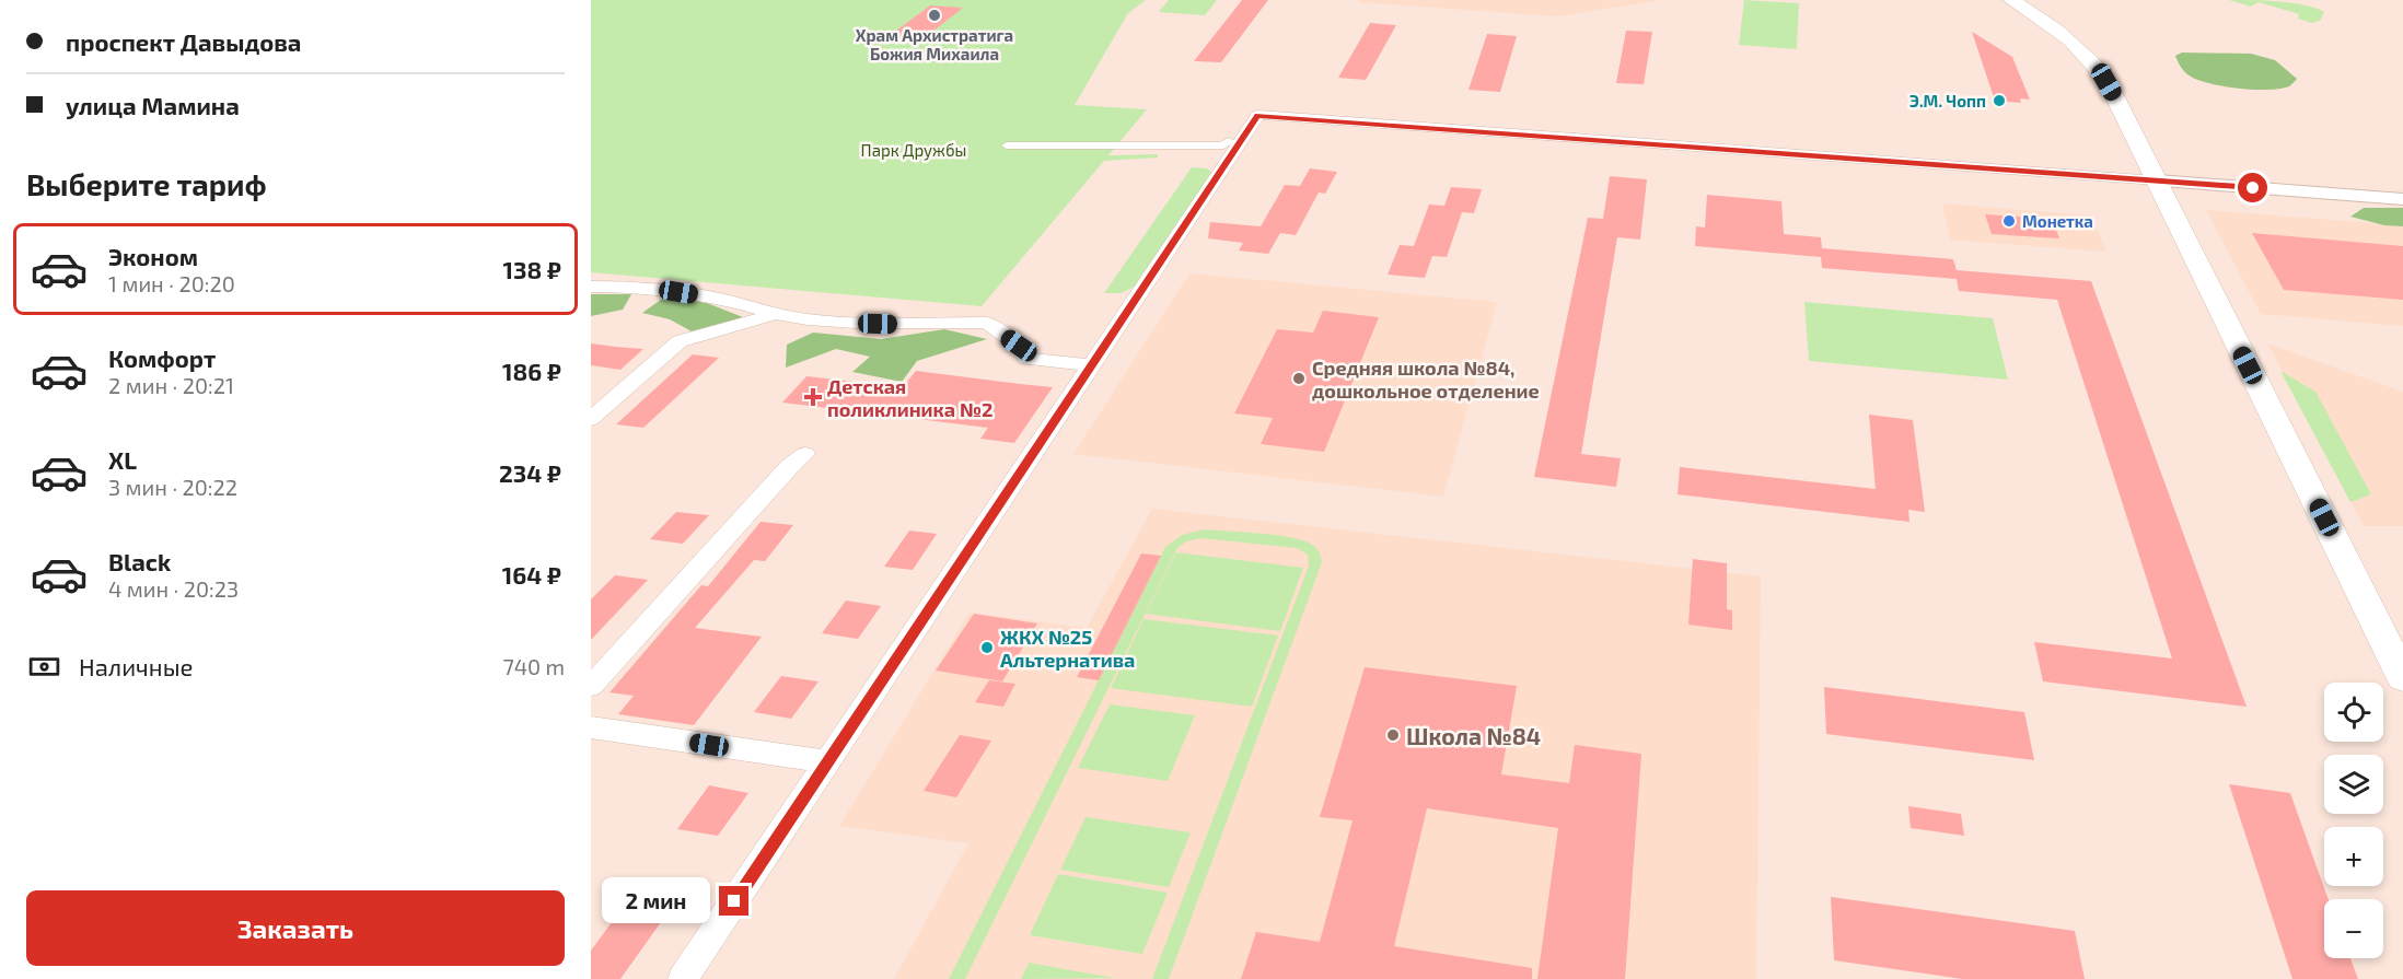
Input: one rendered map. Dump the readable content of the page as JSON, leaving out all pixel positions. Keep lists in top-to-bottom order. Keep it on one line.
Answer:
{"parks":["Парк Дружбы"],"places":{"other":["Храм Архистратига Божия Михаила","Э.М. Чопп","Монетка","Средняя школа №84, дошкольное отделение","ЖКХ №25 Альтернатива","Школа №84"],"health":["Детская поликлиника №2"]},"page":{"banner":["проспект Давыдова","улица Мамина"],"heading":"Выберите тариф","list":[{"name":"Эконом","note":"1 мин · 20:20","value":"138 ₽"},{"name":"Комфорт","note":"2 мин · 20:21","value":"186 ₽"},{"name":"XL","note":"3 мин · 20:22","value":"234 ₽"},{"name":"Black","note":"4 мин · 20:23","value":"164 ₽"}],"pay":["Наличные","740 m"],"map_buttons":["+","−"],"buttons":"Заказать","bubble":"2 мин"}}
